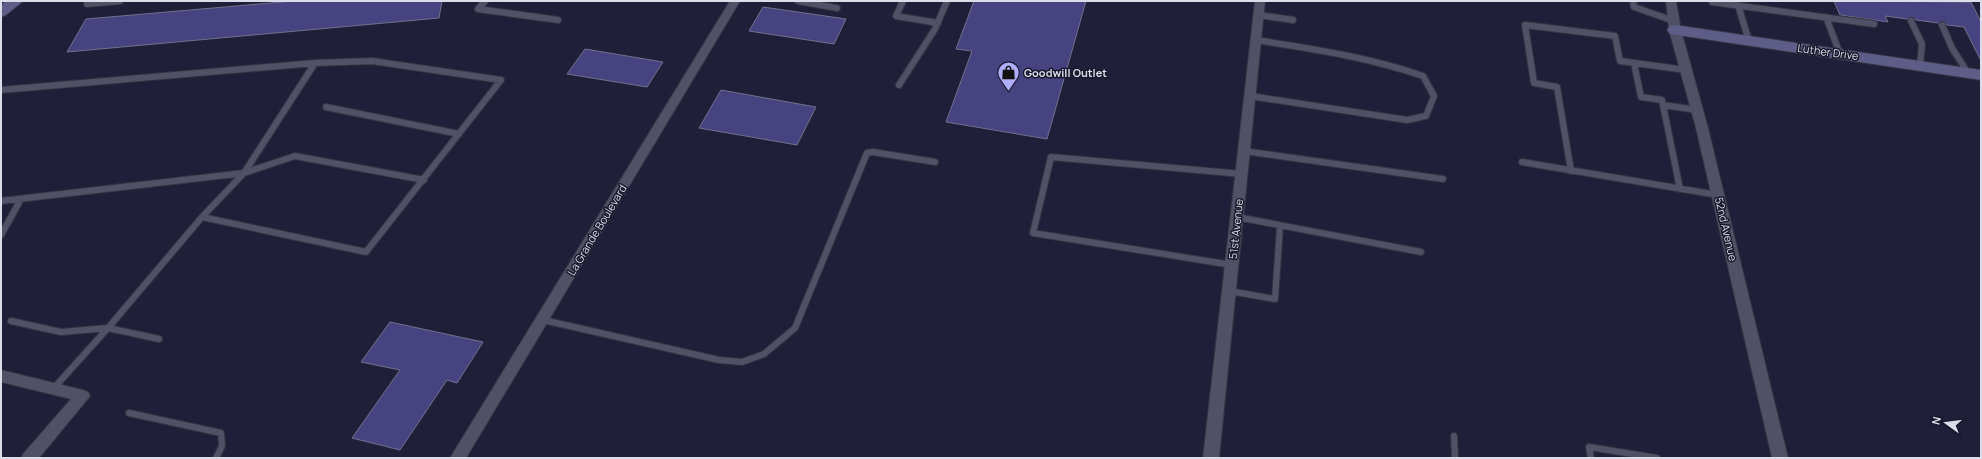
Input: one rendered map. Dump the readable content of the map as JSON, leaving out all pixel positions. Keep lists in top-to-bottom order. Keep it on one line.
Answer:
{"streets":{"street":["Luther Drive","51st Avenue","52nd Avenue","La Grande Boulevard"]},"crossings":[["Luther Drive","52nd Avenue"]],"places":{"shop":["Goodwill Outlet"]},"north":"left"}
